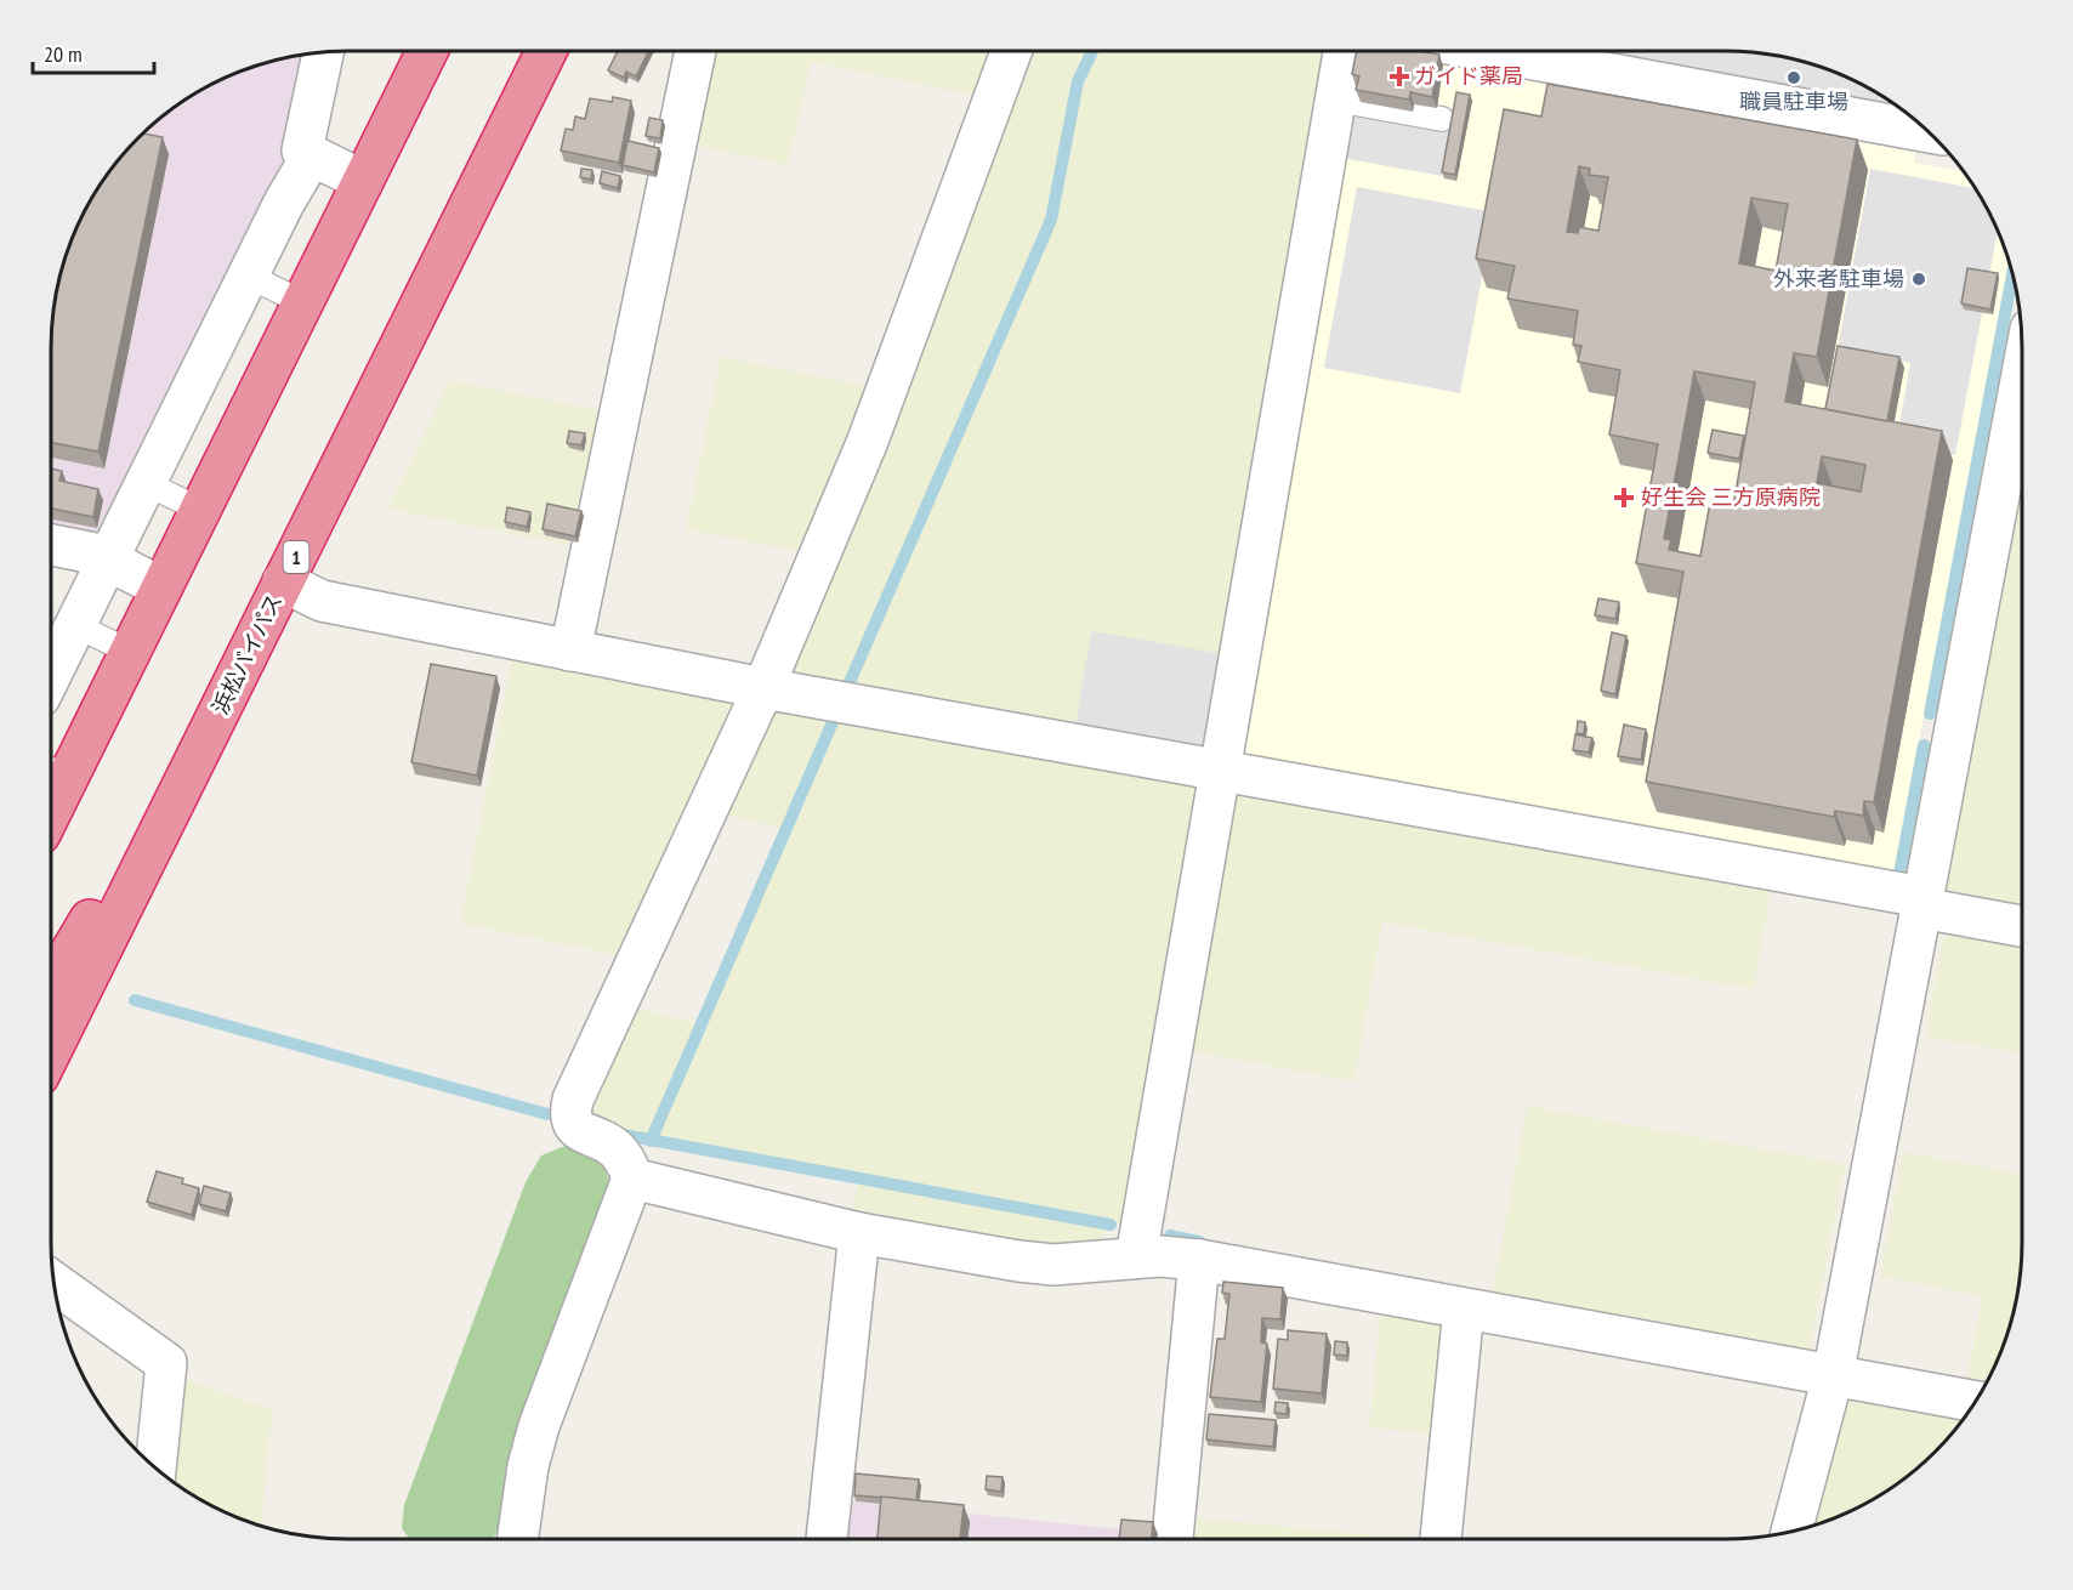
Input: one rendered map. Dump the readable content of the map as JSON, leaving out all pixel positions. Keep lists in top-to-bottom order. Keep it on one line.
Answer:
{"streets":{"highway":["1","浜松バイパス"]},"places":{"health":["ガイド薬局","好生会 三方原病院"],"other":["職員駐車場","外来者駐車場"]},"scale_bar":"20 m"}
